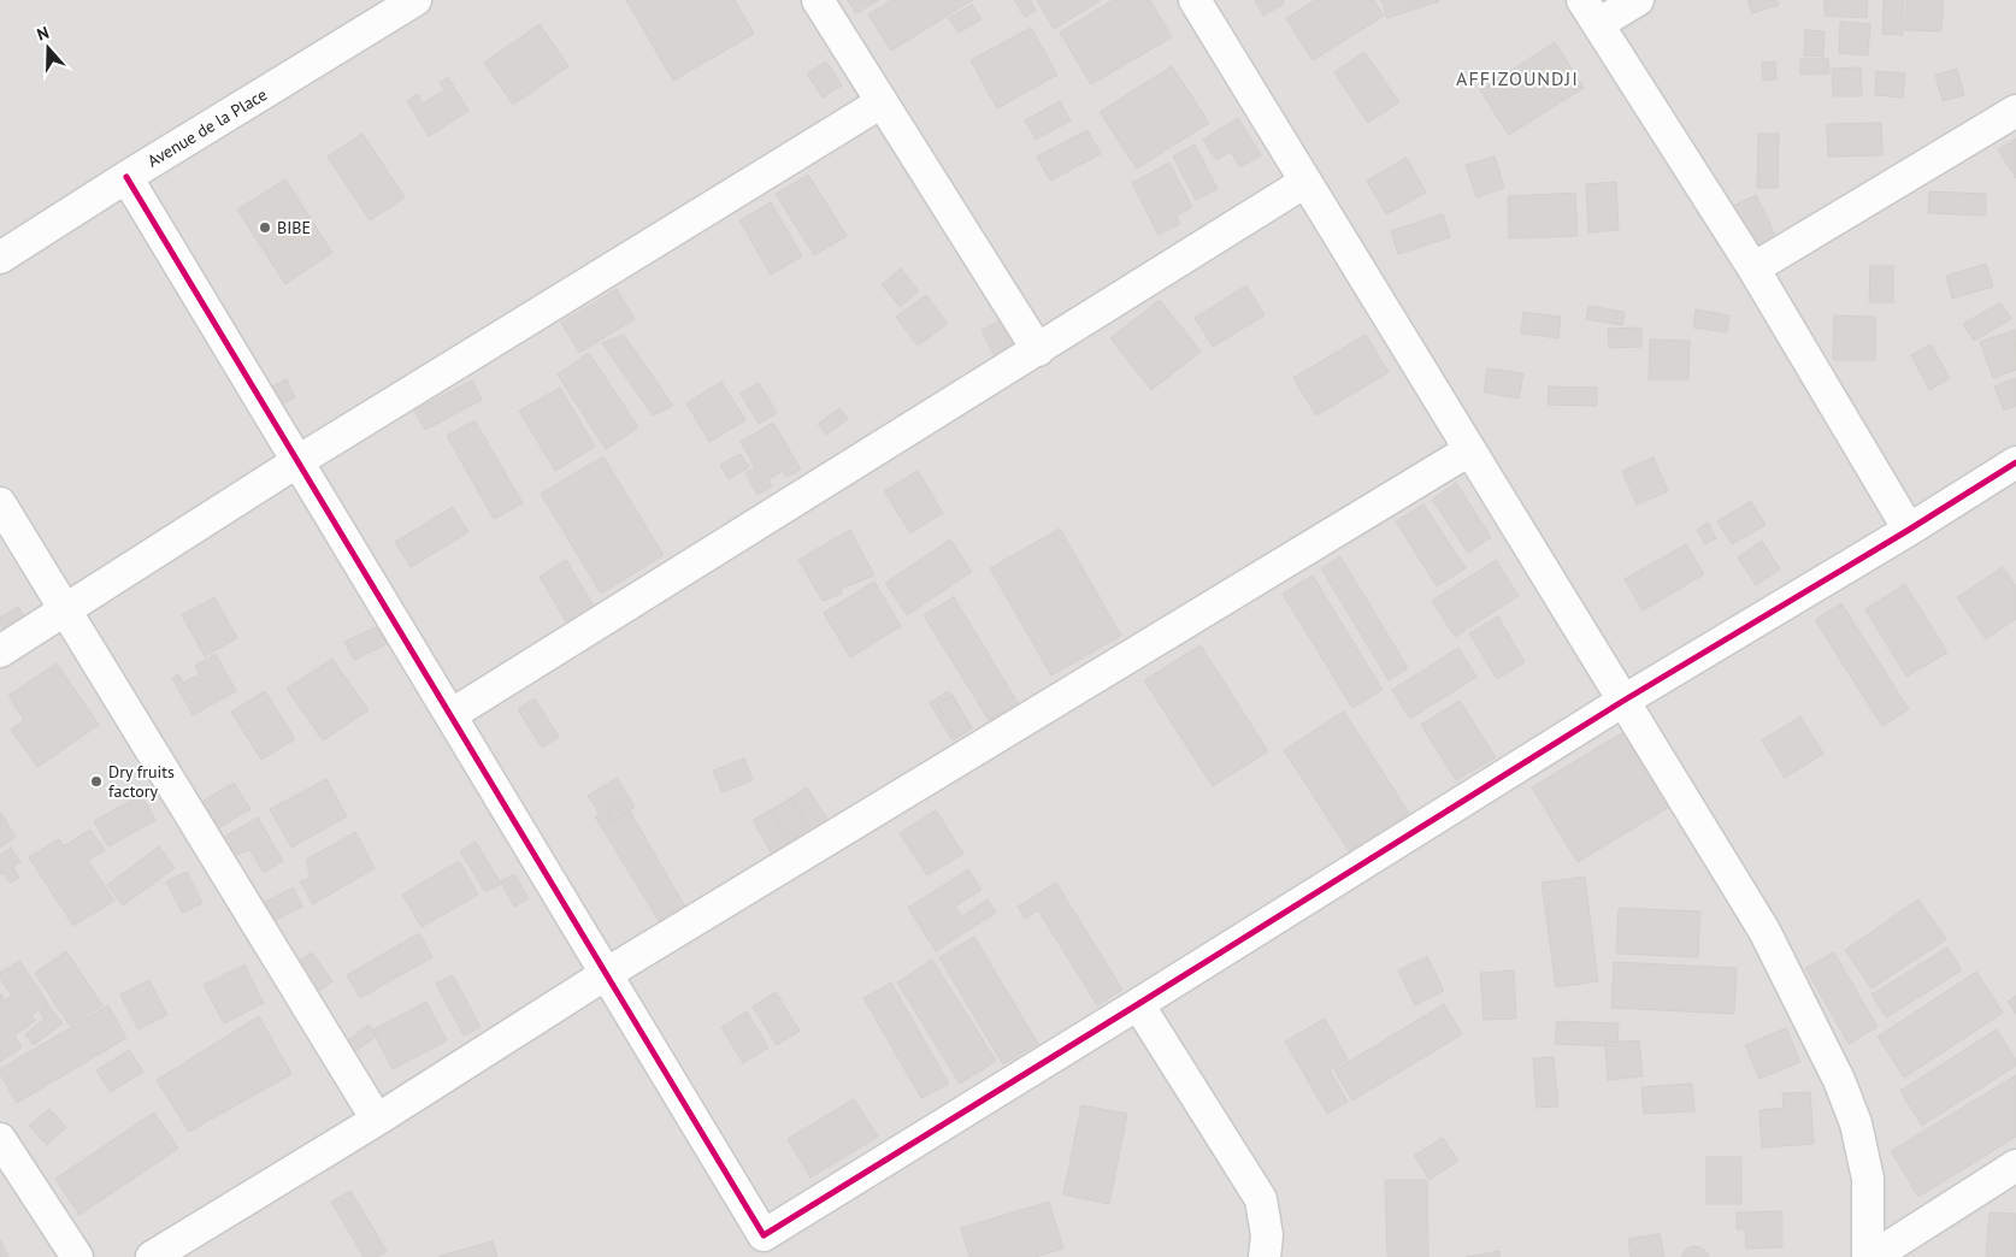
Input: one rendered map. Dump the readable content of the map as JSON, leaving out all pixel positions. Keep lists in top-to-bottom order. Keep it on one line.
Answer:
{"streets":{"street":["Avenue de la Place"]},"districts":["AFFIZOUNDJI"],"places":["BIBE","Dry fruits factory"],"north":"top"}
